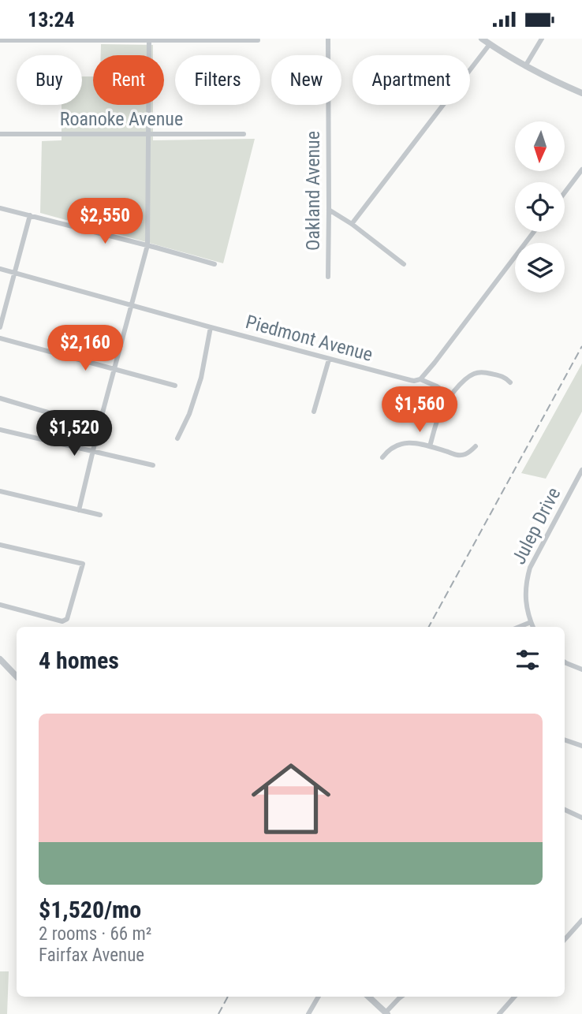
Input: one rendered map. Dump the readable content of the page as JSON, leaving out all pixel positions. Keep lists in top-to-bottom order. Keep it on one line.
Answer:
{"streets":{"street":["Roanoke Avenue","Oakland Avenue","Piedmont Avenue","Julep Drive"]},"north":"bottom","page":{"status":"13:24","chip":["Buy","Rent","Filters","New","Apartment"],"price":["$2,550","$2,160","$1,560","$1,520"],"heading":"4 homes","list":[{"name":"$1,520/mo","note":"2 rooms · 66 m² · Fairfax Avenue"}]}}
